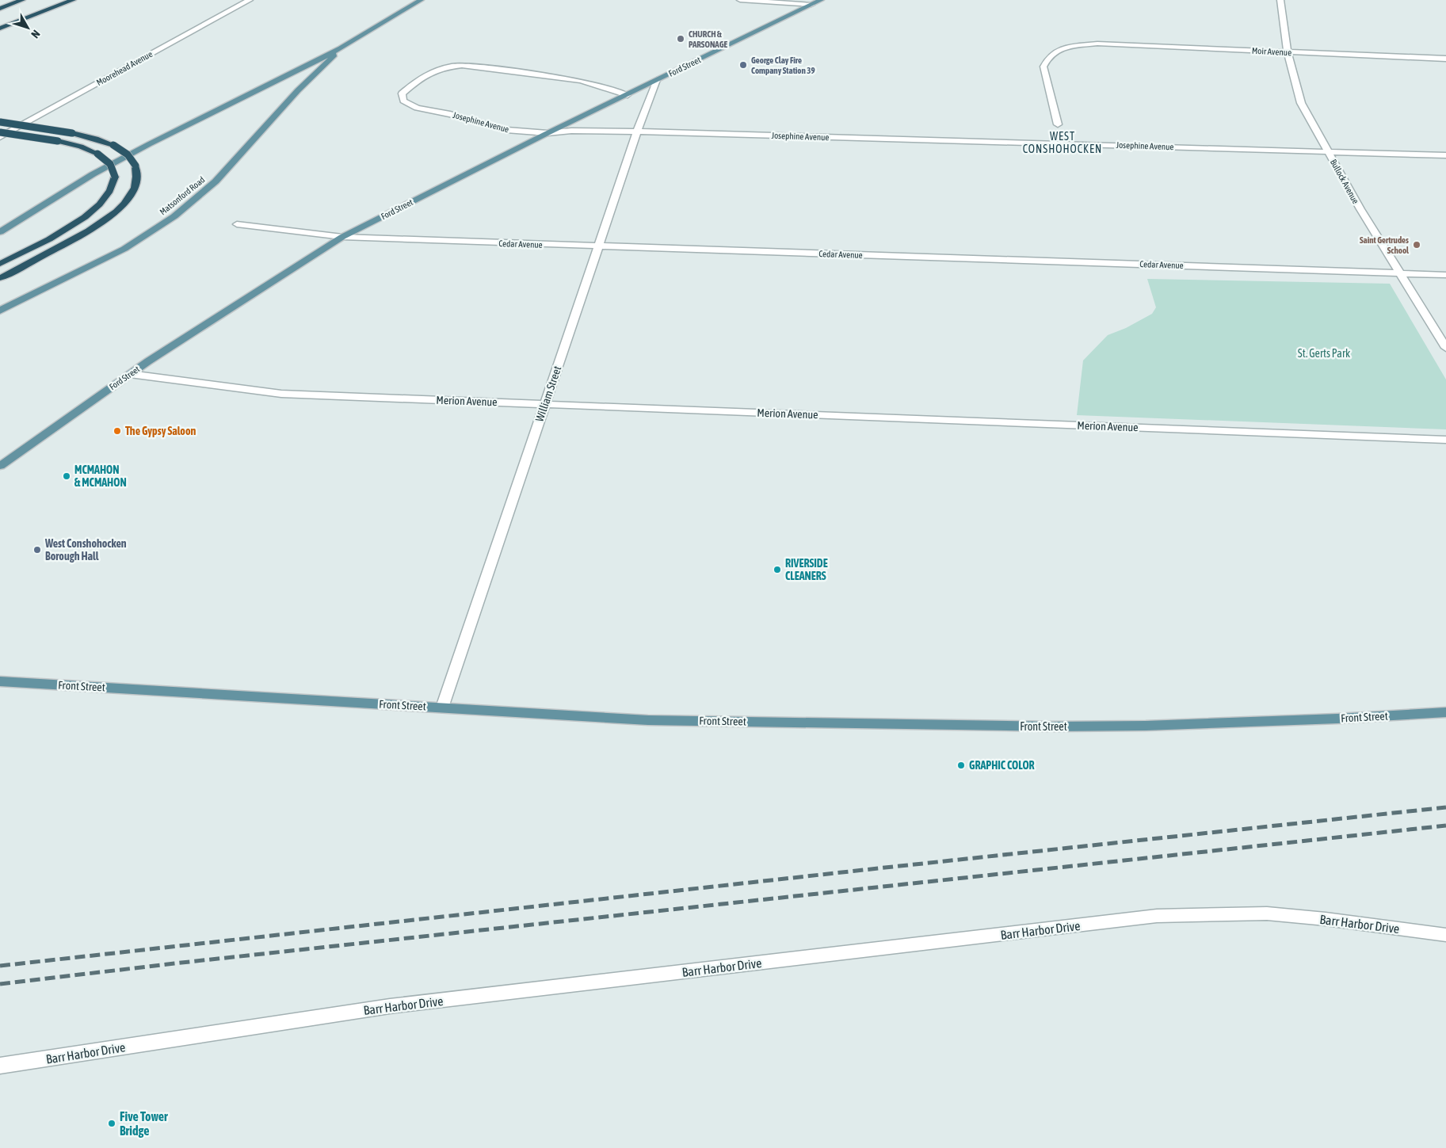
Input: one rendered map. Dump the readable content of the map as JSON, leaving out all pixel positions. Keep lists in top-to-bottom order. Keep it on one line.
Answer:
{"streets":{"main road":["Ford Street","Matsonford Road","Front Street"],"street":["Moir Avenue","Moorehead Avenue","Josephine Avenue","Bullock Avenue","Cedar Avenue","William Street","Merion Avenue","Barr Harbor Drive"]},"crossings":[["Moir Avenue","Bullock Avenue"],["Ford Street","Josephine Avenue"],["Ford Street","Cedar Avenue"],["Ford Street","William Street"],["Ford Street","Merion Avenue"],["Josephine Avenue","Bullock Avenue"],["Josephine Avenue","William Street"],["Bullock Avenue","Cedar Avenue"],["Cedar Avenue","William Street"],["William Street","Merion Avenue"],["William Street","Front Street"]],"districts":["WEST CONSHOHOCKEN"],"parks":["St. Gerts Park"],"places":["CHURCH & PARSONAGE","George Clay Fire Company Station 39","Saint Gertrudes School","The Gypsy Saloon","MCMAHON & MCMAHON","West Conshohocken Borough Hall","RIVERSIDE CLEANERS","GRAPHIC COLOR","Five Tower Bridge"],"north":"bottom right"}
